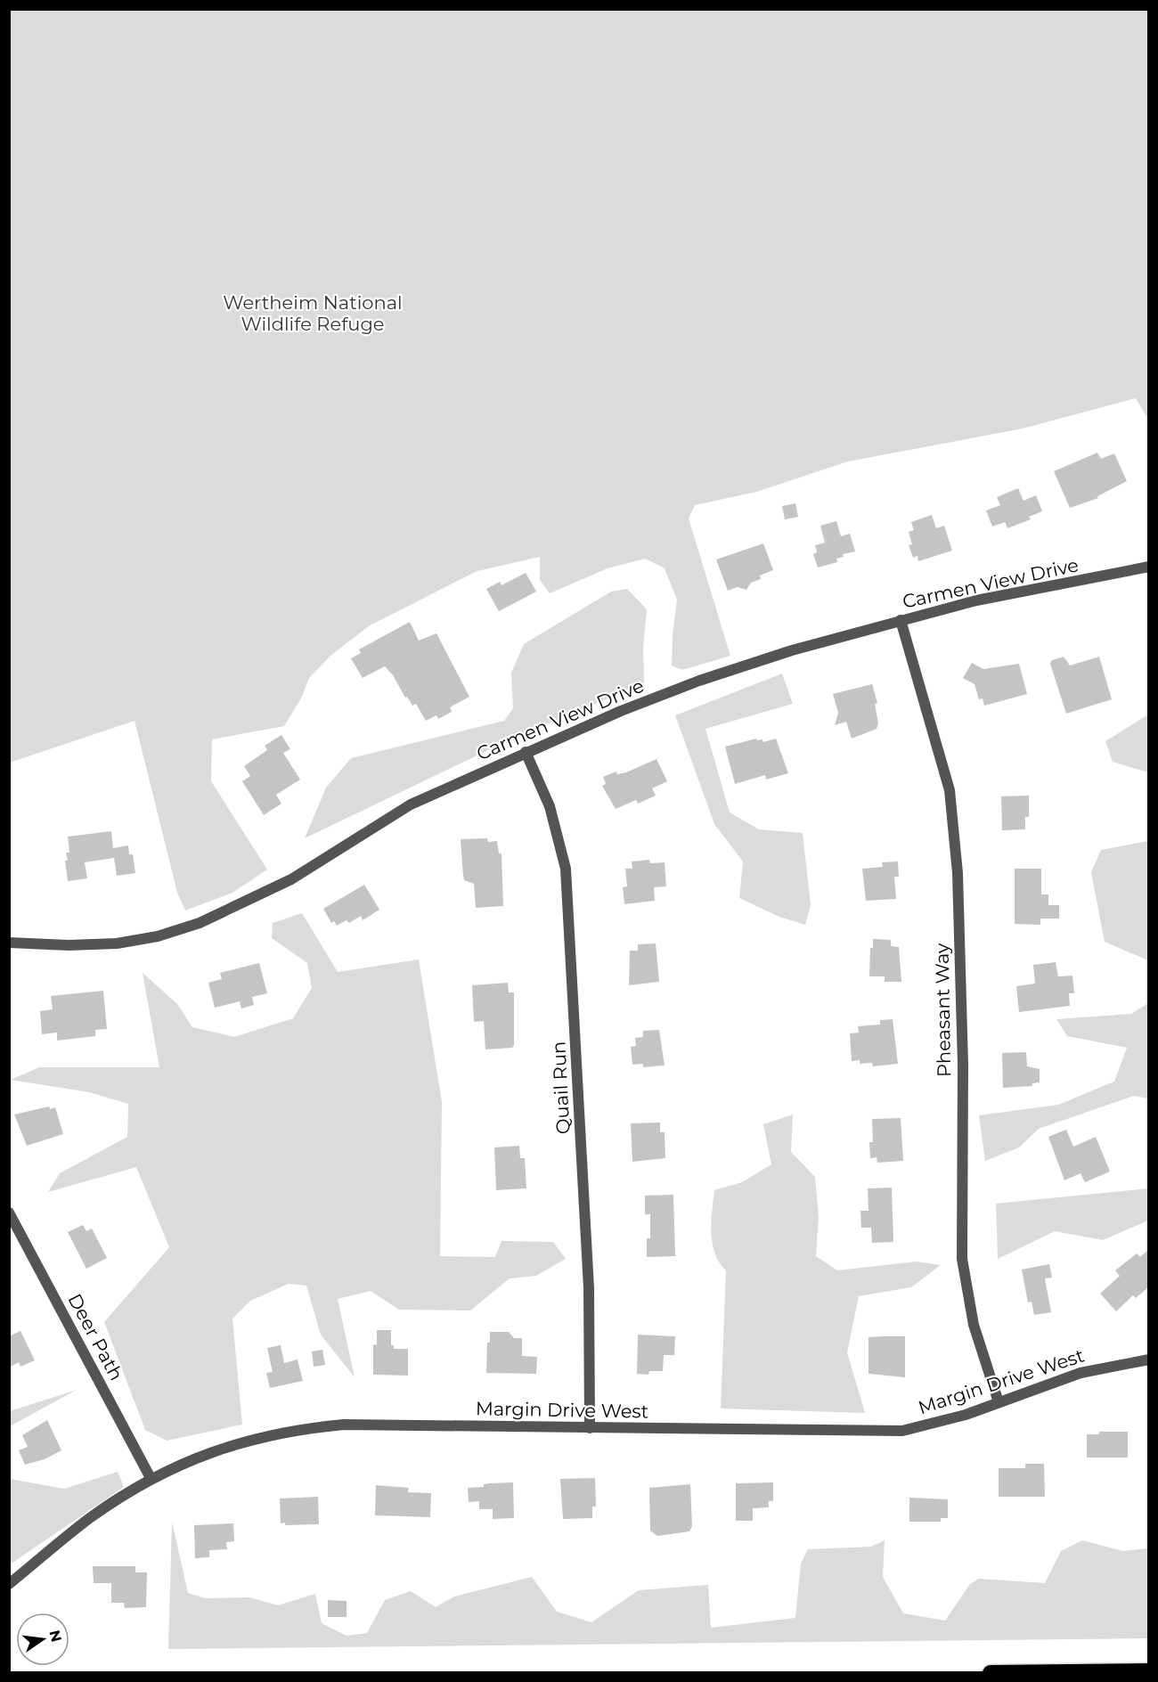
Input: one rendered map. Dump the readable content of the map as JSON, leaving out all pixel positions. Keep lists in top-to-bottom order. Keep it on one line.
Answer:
{"streets":{"street":["Carmen View Drive","Pheasant Way","Quail Run","Deer Path","Margin Drive West"]},"crossings":[["Carmen View Drive","Pheasant Way"],["Carmen View Drive","Quail Run"],["Pheasant Way","Margin Drive West"],["Quail Run","Margin Drive West"],["Deer Path","Margin Drive West"]],"parks":["Wertheim National Wildlife Refuge"],"north":"right"}
